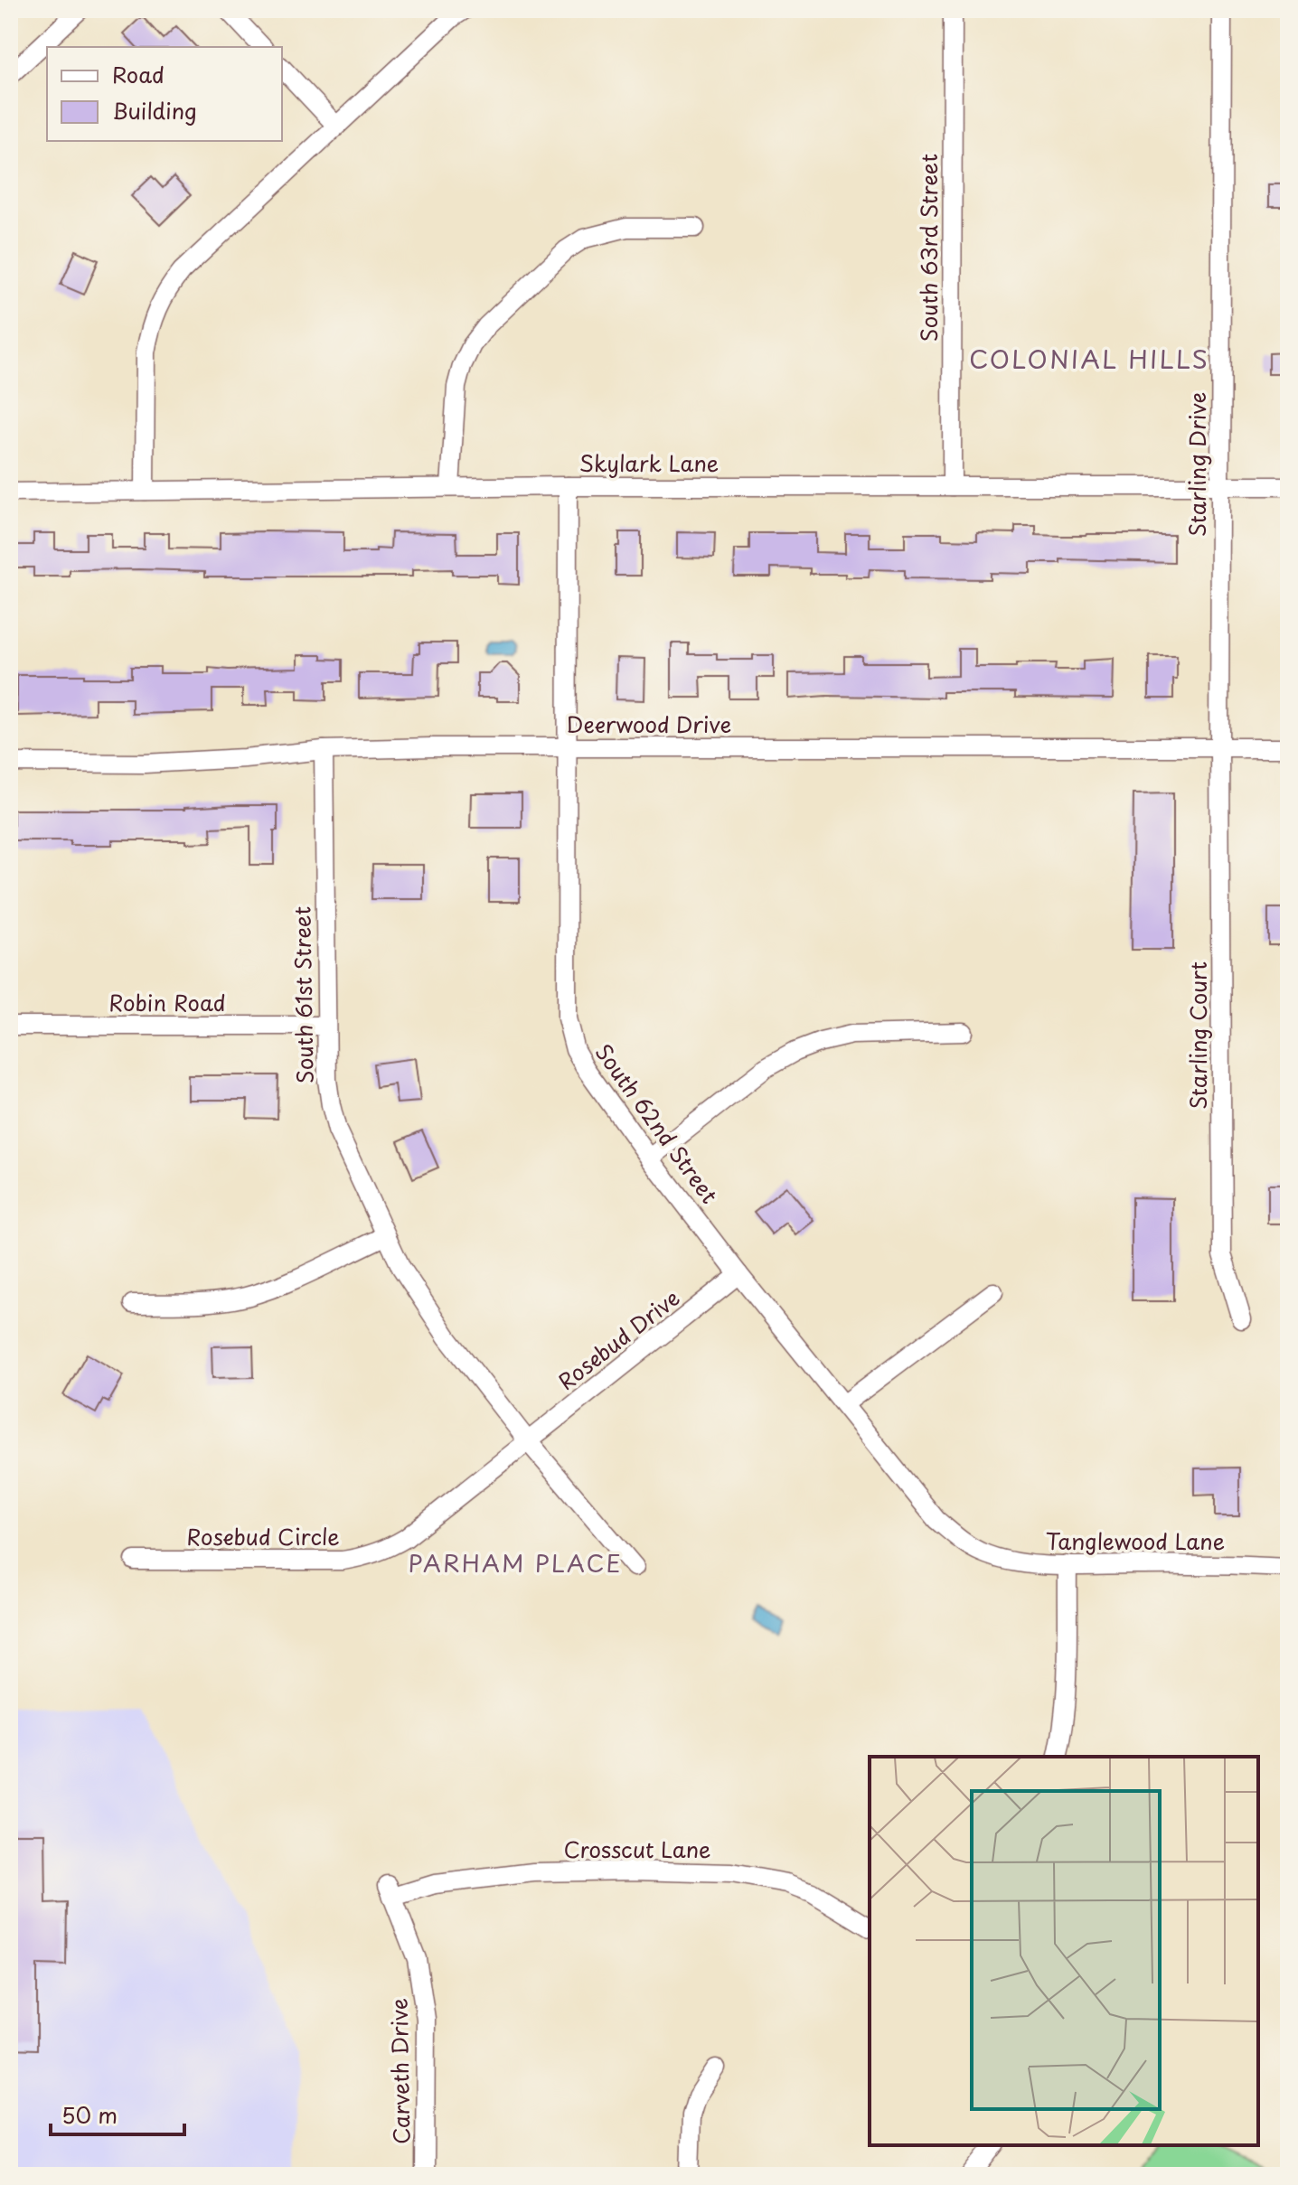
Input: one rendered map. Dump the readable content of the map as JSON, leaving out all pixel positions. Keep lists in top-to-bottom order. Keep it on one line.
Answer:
{"streets":{"street":["South 63rd Street","Skylark Lane","Starling Drive","Deerwood Drive","South 61st Street","Robin Road","Starling Court","South 62nd Street","Rosebud Drive","Rosebud Circle","Tanglewood Lane","Crosscut Lane","Carveth Drive"]},"crossings":[["South 63rd Street","Skylark Lane"],["Skylark Lane","Starling Drive"],["Skylark Lane","South 62nd Street"],["Starling Drive","Deerwood Drive"],["Starling Drive","Starling Court"],["Deerwood Drive","South 61st Street"],["Deerwood Drive","Starling Court"],["Deerwood Drive","South 62nd Street"],["South 61st Street","Robin Road"],["South 61st Street","Rosebud Drive"],["South 61st Street","Rosebud Circle"],["South 62nd Street","Rosebud Drive"],["South 62nd Street","Tanglewood Lane"],["Rosebud Drive","Rosebud Circle"],["Crosscut Lane","Carveth Drive"]],"districts":["COLONIAL HILLS","PARHAM PLACE"],"legend":["Road","Building"],"scale_bar":"50 m"}
